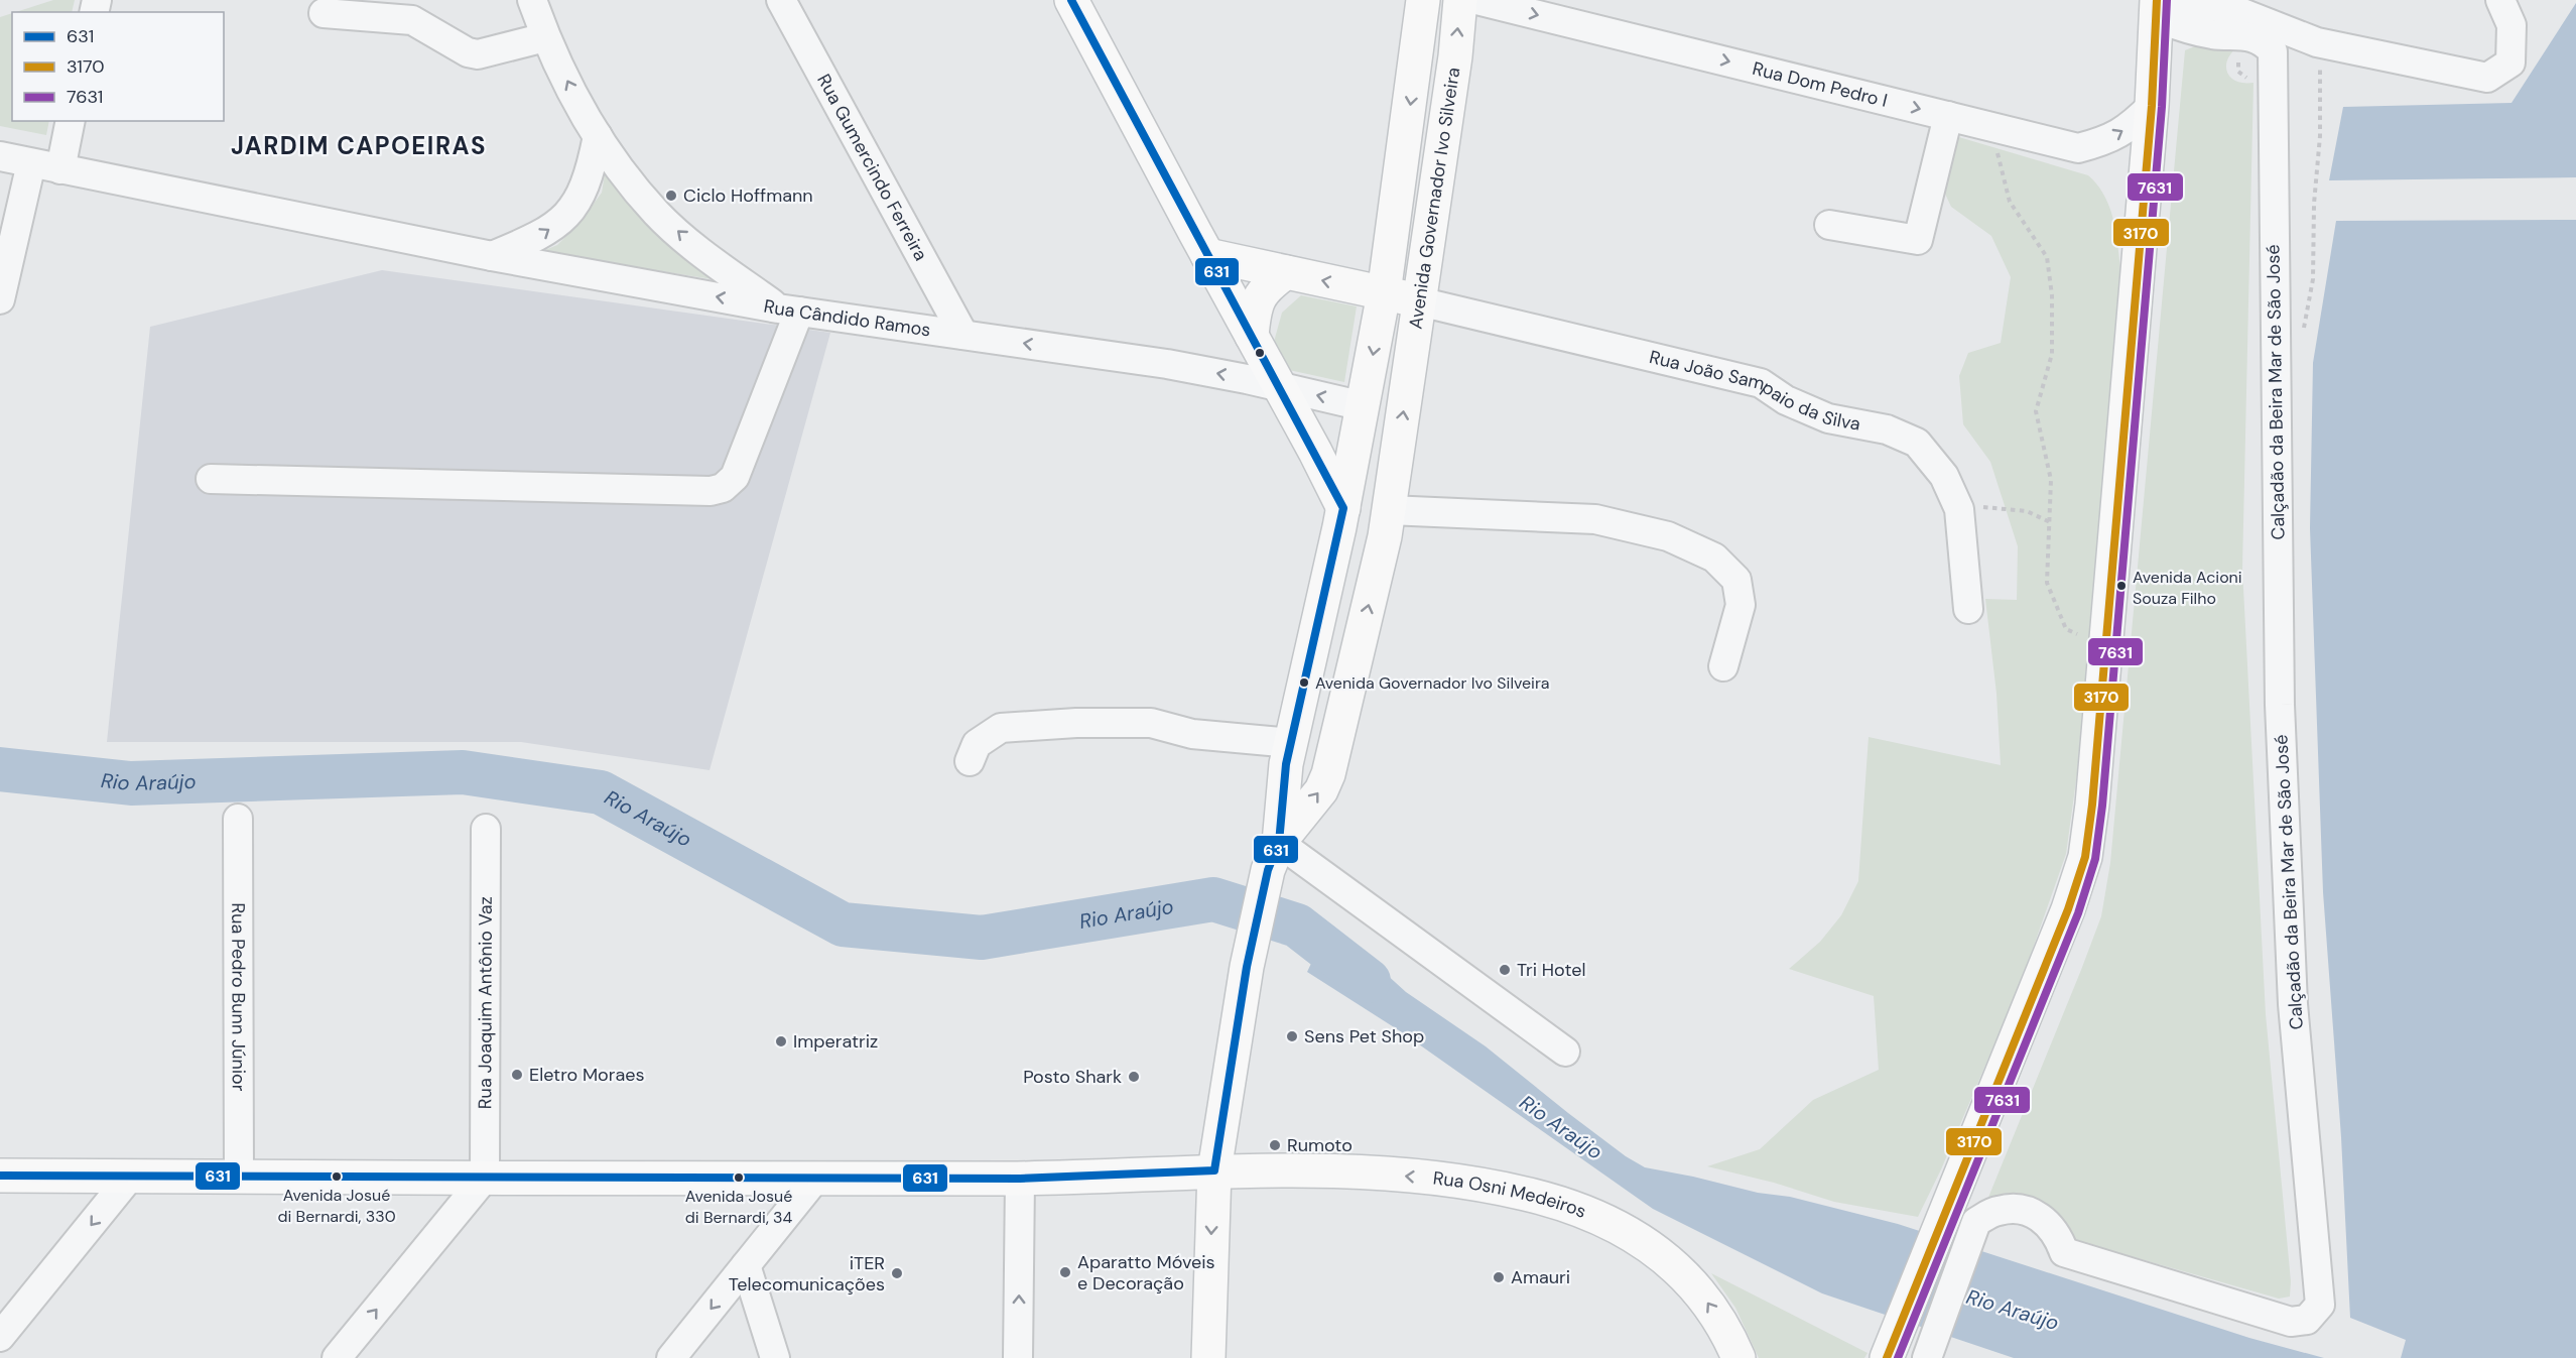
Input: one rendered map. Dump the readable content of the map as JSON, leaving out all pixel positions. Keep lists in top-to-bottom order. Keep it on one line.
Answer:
{"streets":{"main road":["Avenida Governador Ivo Silveira","Rua Osni Medeiros"],"street":["Rua Dom Pedro I","Rua Gumercindo Ferreira","Rua Cândido Ramos","Rua João Sampaio da Silva","Calçadão da Beira Mar de São José","Rua Pedro Bunn Júnior","Rua Joaquim Antônio Vaz"]},"crossings":[["Rua Gumercindo Ferreira","Rua Cândido Ramos"],["Avenida Governador Ivo Silveira","Rua Cândido Ramos"],["Avenida Governador Ivo Silveira","Rua João Sampaio da Silva"],["Rua Pedro Bunn Júnior","Rua Osni Medeiros"],["Rua Joaquim Antônio Vaz","Rua Osni Medeiros"]],"one_way":["Rua Dom Pedro I"],"districts":["JARDIM CAPOEIRAS"],"water":["Rio Araújo"],"places":["Ciclo Hoffmann","Avenida Acioni Souza Filho","Avenida Governador Ivo Silveira","Tri Hotel","Sens Pet Shop","Imperatriz","Eletro Moraes","Posto Shark","Rumoto","Avenida Josué di Bernardi, 330","Avenida Josué di Bernardi, 34","Aparatto Móveis e Decoração","iTER Telecomunicações","Amauri"],"lines":["transit line 631","transit line 3170","transit line 7631"],"legend":["631","3170","7631"]}
